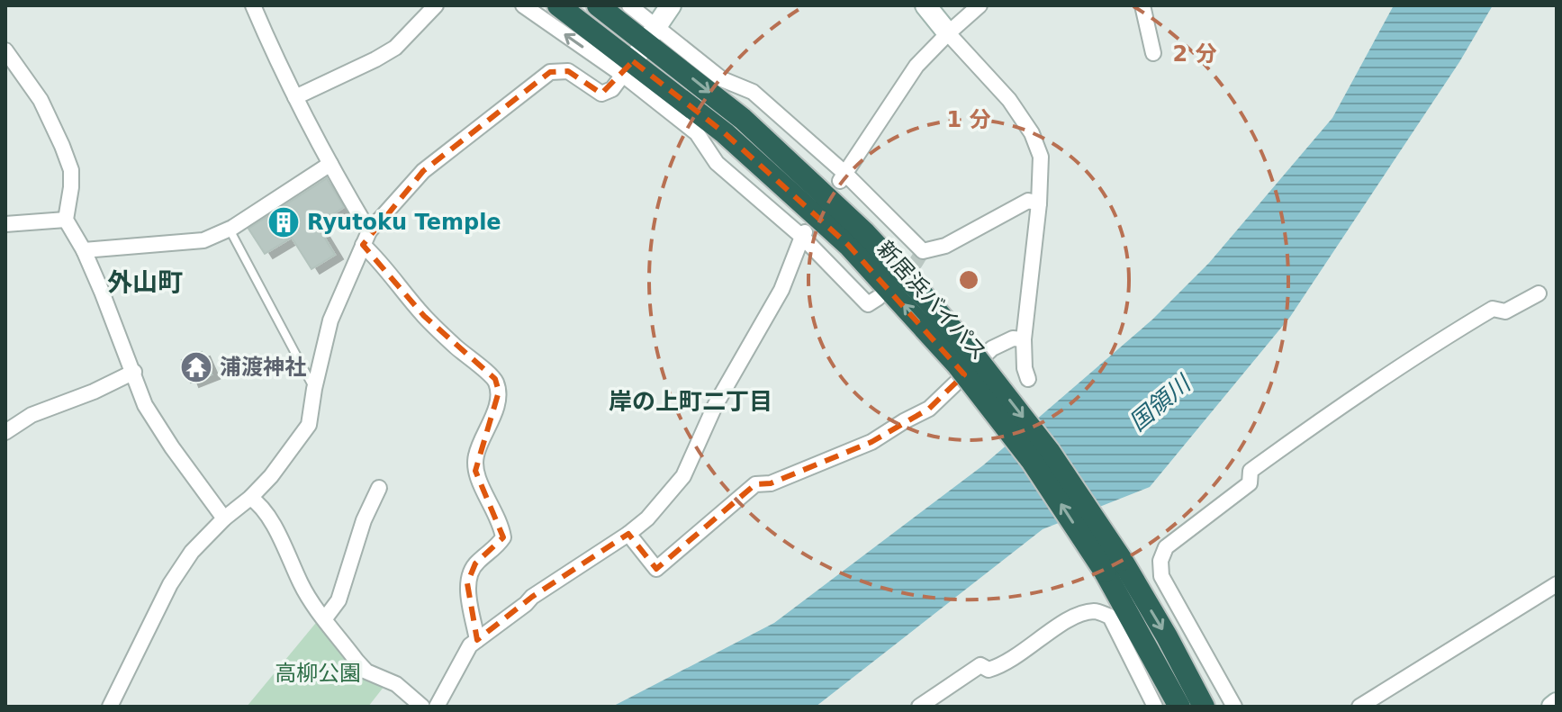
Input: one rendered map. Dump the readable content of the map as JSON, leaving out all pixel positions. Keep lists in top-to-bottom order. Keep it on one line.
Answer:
{"streets":{"highway":["新居浜バイパス"]},"districts":["外山町","岸の上町二丁目"],"water":["国領川"],"parks":["高柳公園"],"places":{"building":["Ryutoku Temple"],"temple":["浦渡神社"]},"rings":["2 分","1 分"]}
